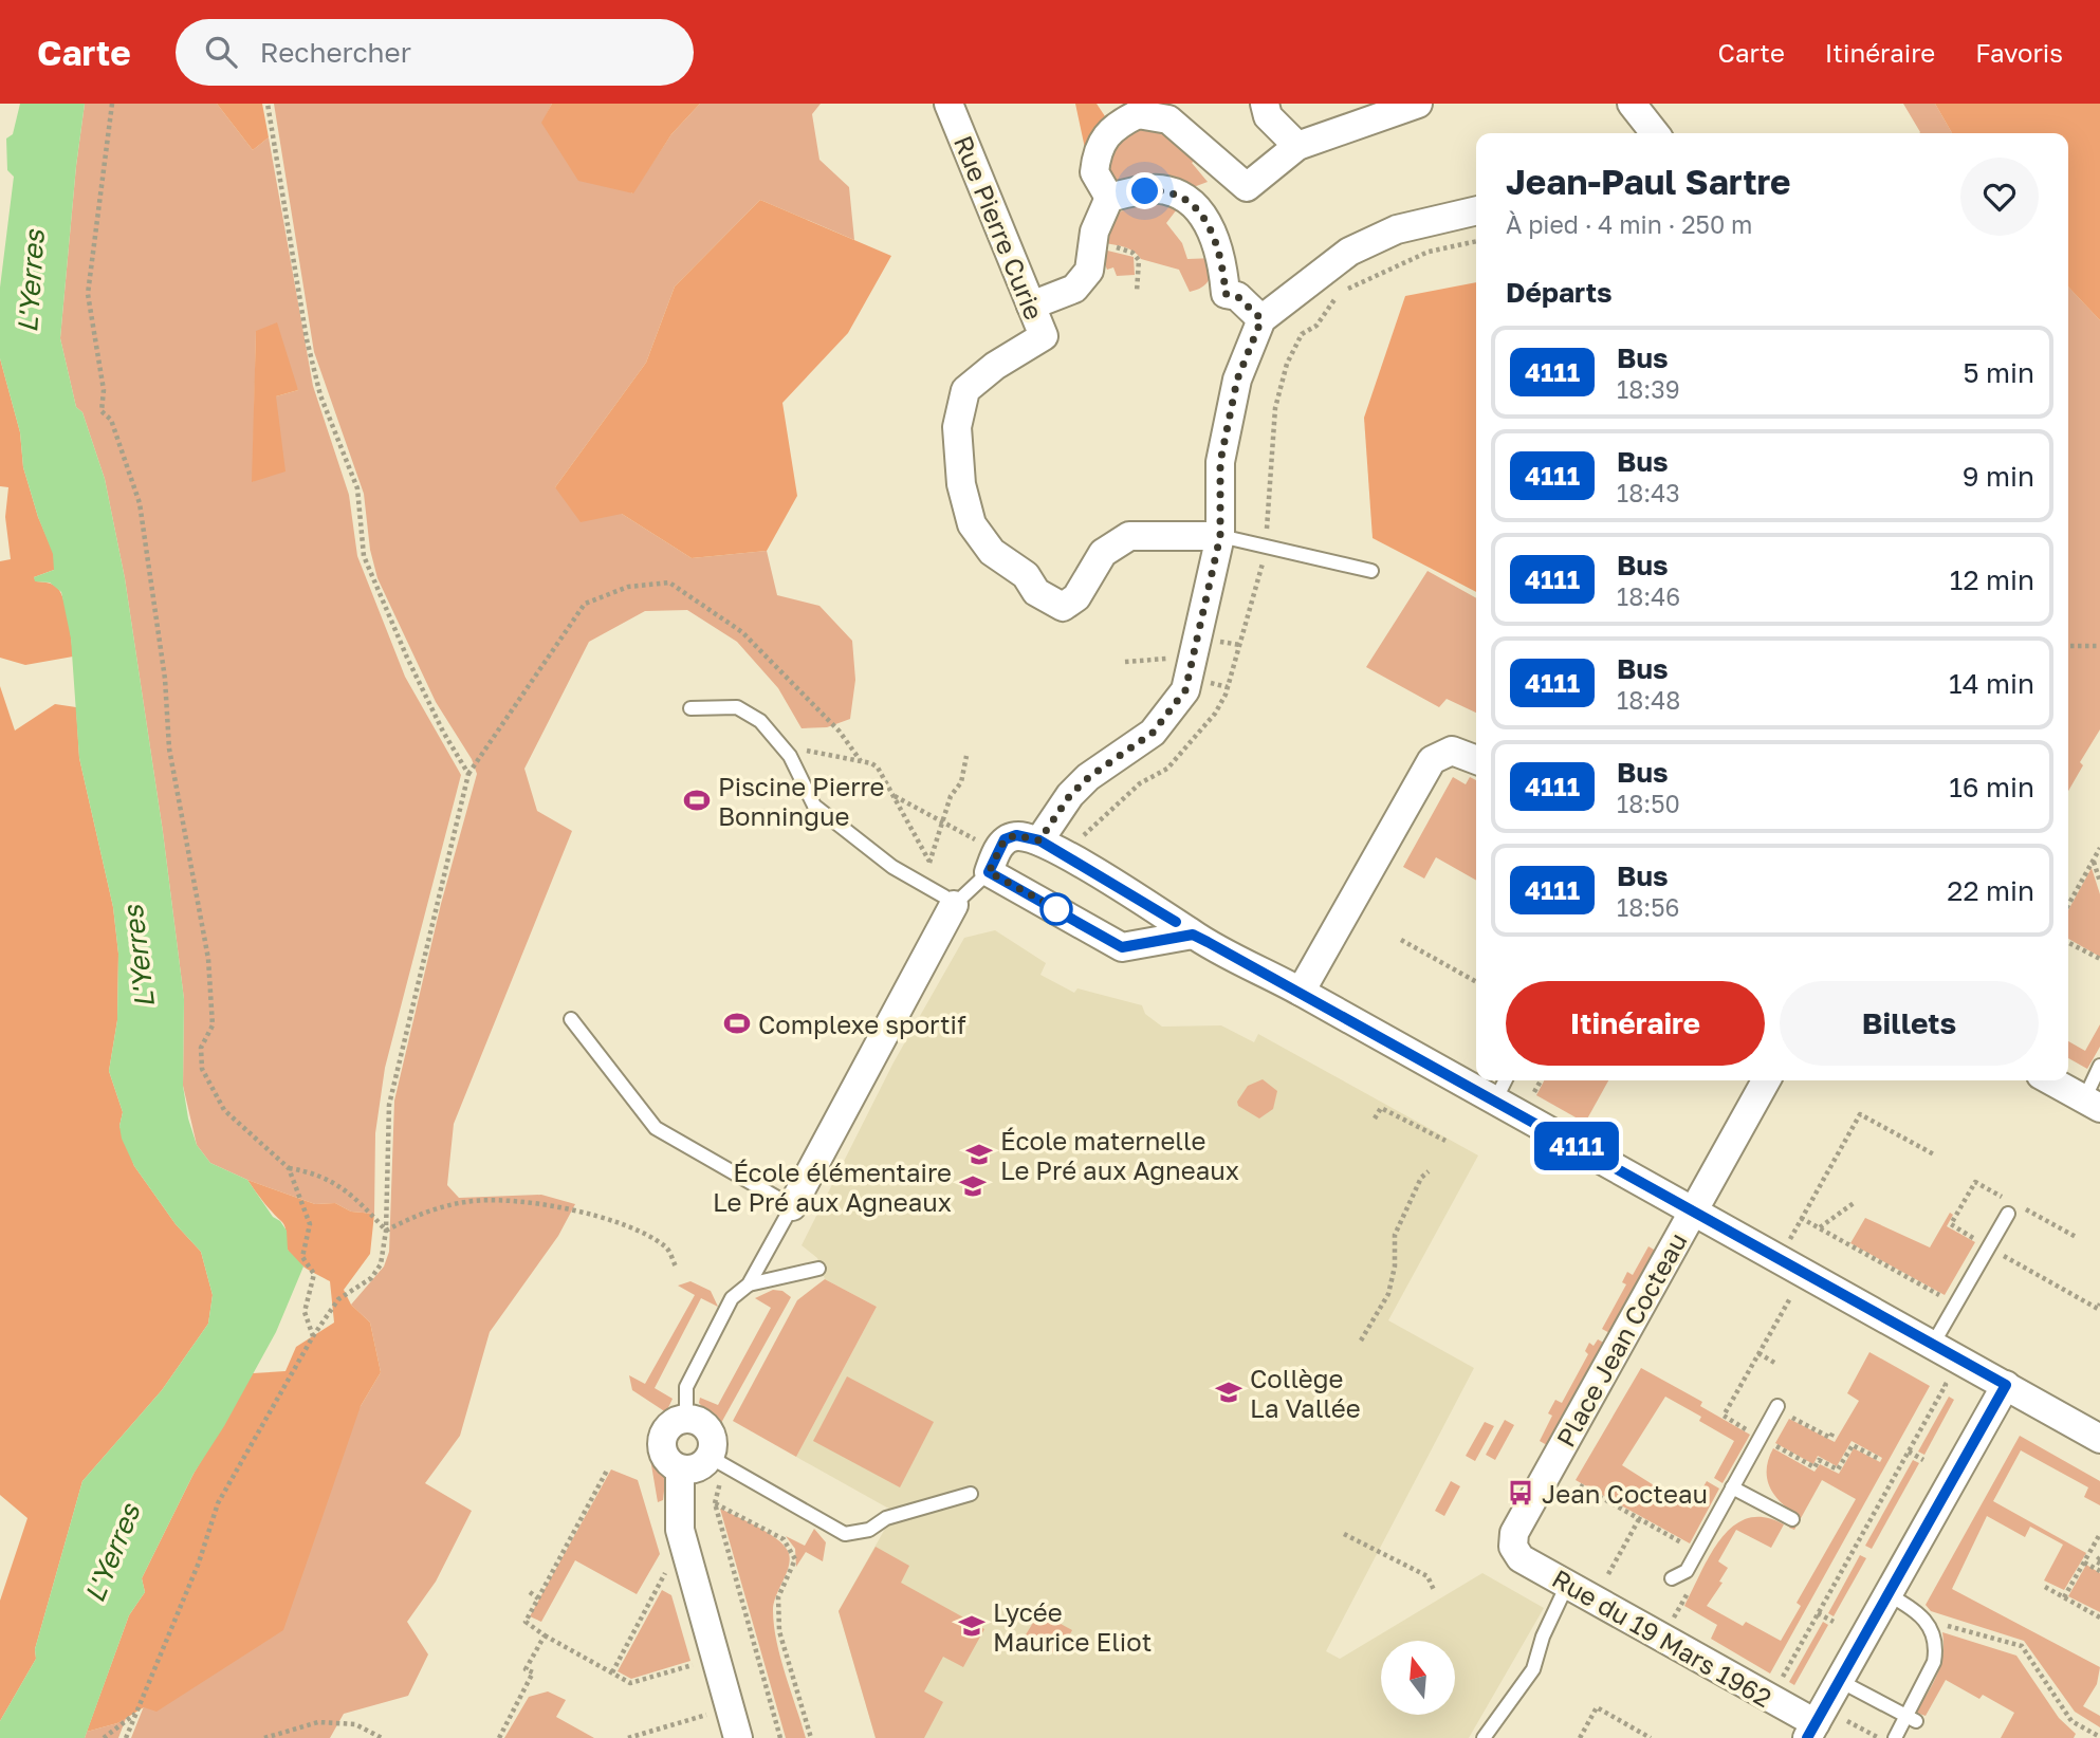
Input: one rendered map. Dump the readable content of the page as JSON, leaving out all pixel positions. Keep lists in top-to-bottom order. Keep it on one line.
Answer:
{"streets":{"street":["Rue Pierre Curie","Place Jean Cocteau","Rue du 19 Mars 1962"]},"crossings":[["Place Jean Cocteau","Rue du 19 Mars 1962"]],"water":["L'Yerres"],"places":{"sports":["Piscine Pierre Bonningue","Complexe sportif"],"school or university":["École maternelle Le Pré aux Agneaux","École élémentaire Le Pré aux Agneaux","Collège La Vallée","Lycée Maurice Eliot"],"bus stop":["Jean Cocteau"]},"lines":["bus line 4111"],"north":"top","page":{"header":"Carte","search":"Rechercher","nav":["Carte","Itinéraire","Favoris"],"on_map":"4111","heading":[["Jean-Paul Sartre","À pied · 4 min · 250 m"],"Départs"],"list":[{"mark":"4111","name":"Bus","note":"18:39","value":"5 min"},{"mark":"4111","name":"Bus","note":"18:43","value":"9 min"},{"mark":"4111","name":"Bus","note":"18:46","value":"12 min"},{"mark":"4111","name":"Bus","note":"18:48","value":"14 min"},{"mark":"4111","name":"Bus","note":"18:50","value":"16 min"},{"mark":"4111","name":"Bus","note":"18:56","value":"22 min"}],"buttons":["Itinéraire","Billets"]}}
